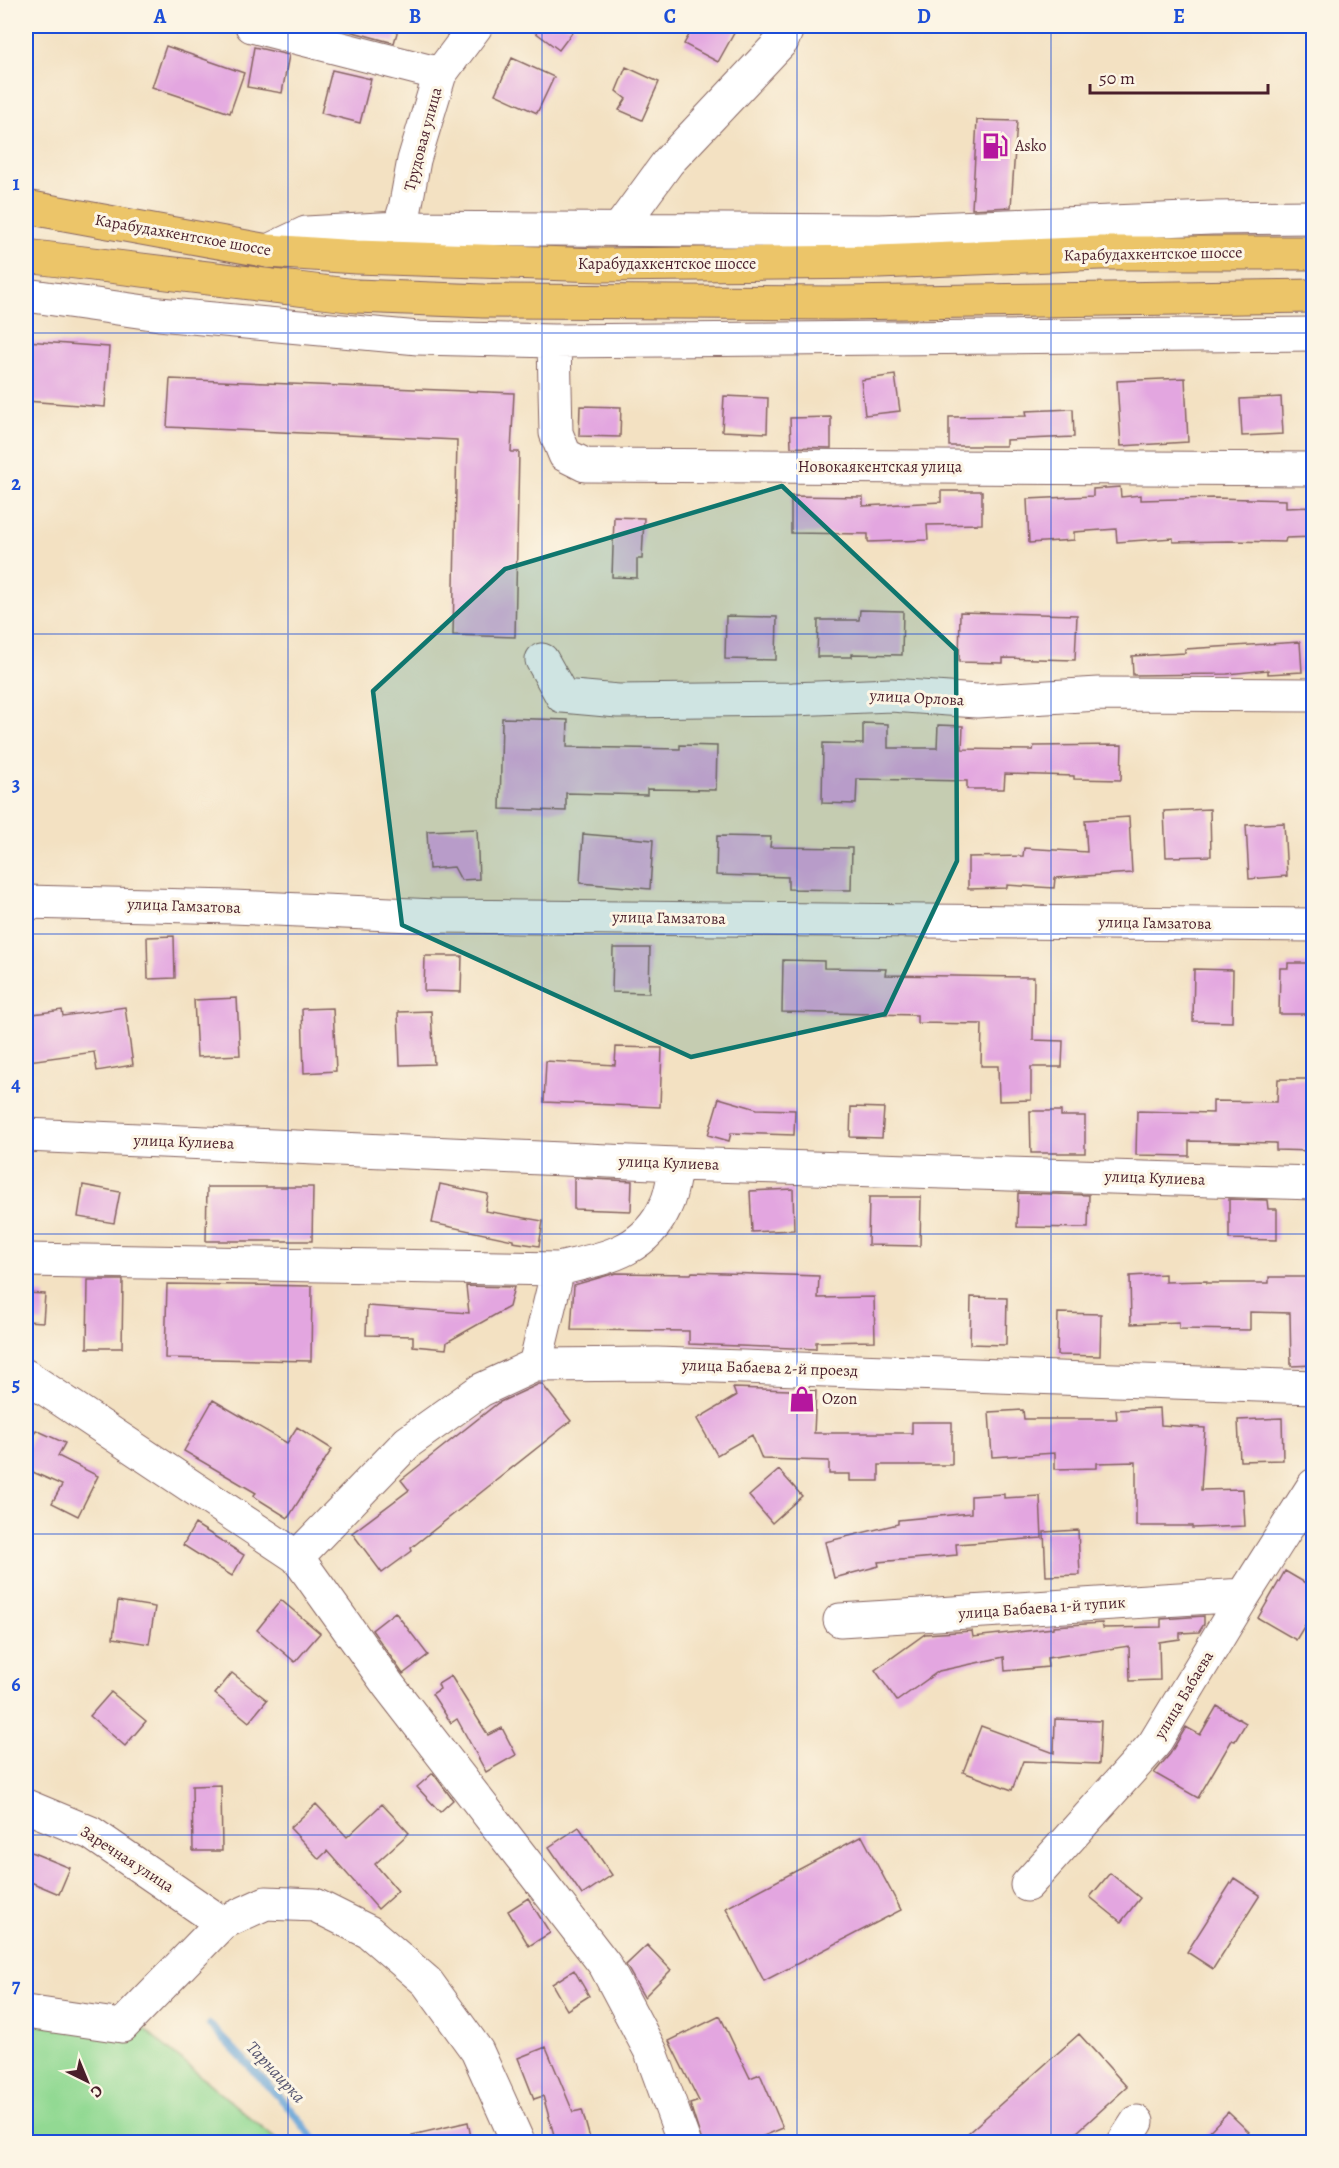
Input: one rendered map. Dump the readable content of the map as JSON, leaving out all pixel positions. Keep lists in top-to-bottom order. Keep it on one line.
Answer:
{"streets":{"highway":["Карабудахкентское шоссе"],"street":["Трудовая улица","Новокаякентская улица","улица Орлова","улица Гамзатова","улица Кулиева","улица Бабаева 2-й проезд","улица Бабаева 1-й тупик","улица Бабаева","Заречная улица"]},"crossings":[["улица Бабаева 1-й тупик","улица Бабаева"]],"water":["Тарнаирка"],"places":{"fuel station":["Asko"],"shop":["Ozon"]},"scale_bar":"50 m","north":"bottom right","grid":{"columns":["A","B","C","D","E"],"rows":["1","2","3","4","5","6","7"]}}
